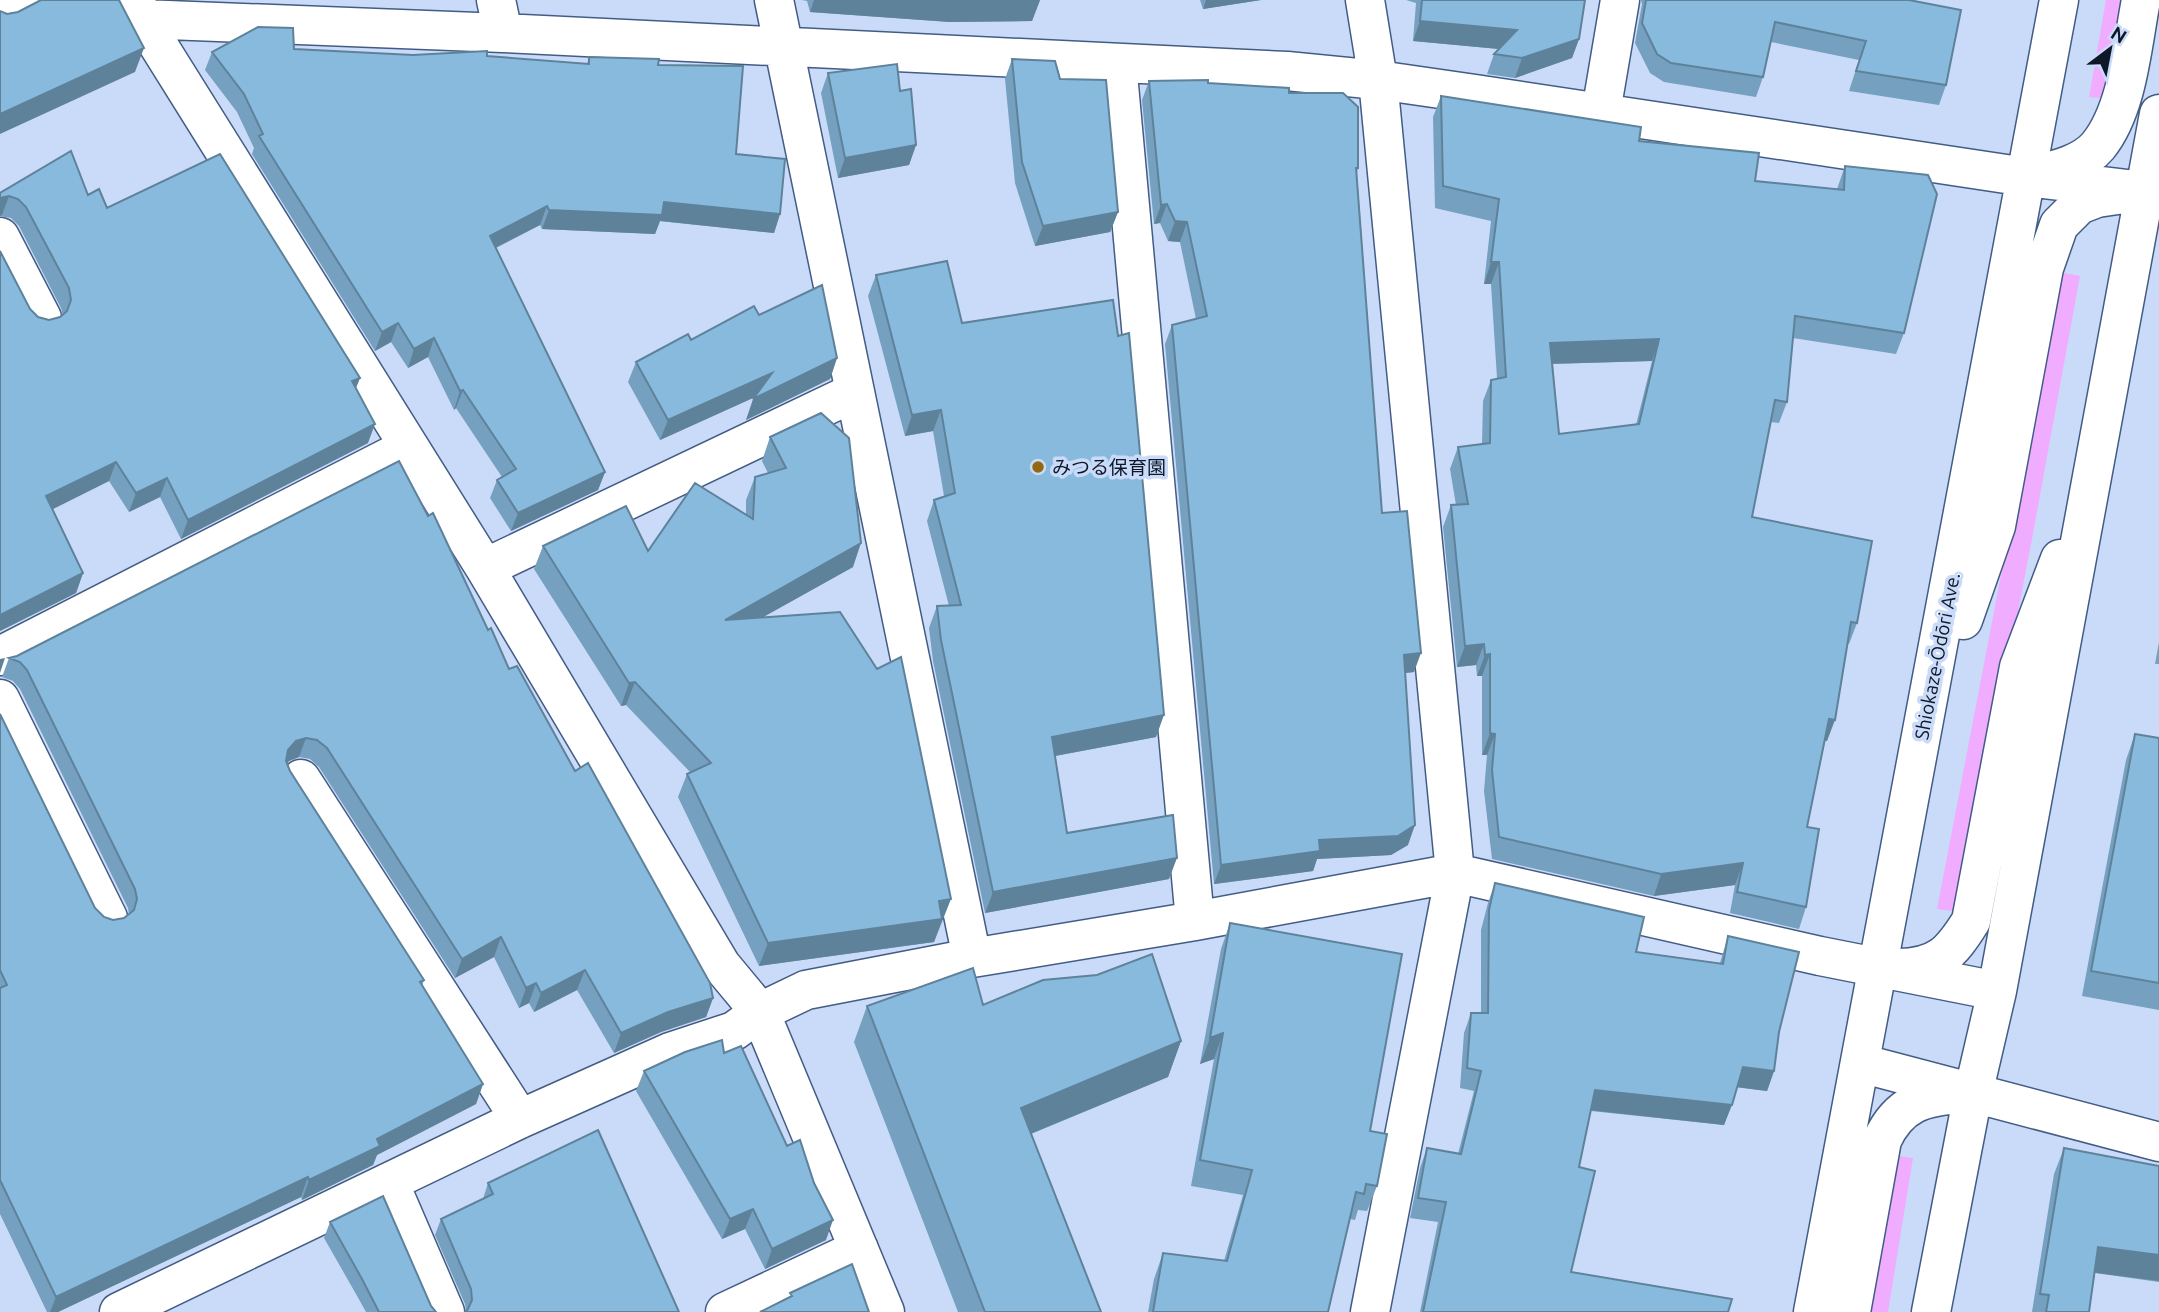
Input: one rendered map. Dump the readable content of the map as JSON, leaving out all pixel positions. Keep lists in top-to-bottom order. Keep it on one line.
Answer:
{"streets":{"street":["Shiokaze-Ōdōri Ave."]},"places":["みつる保育園"],"north":"top right"}
